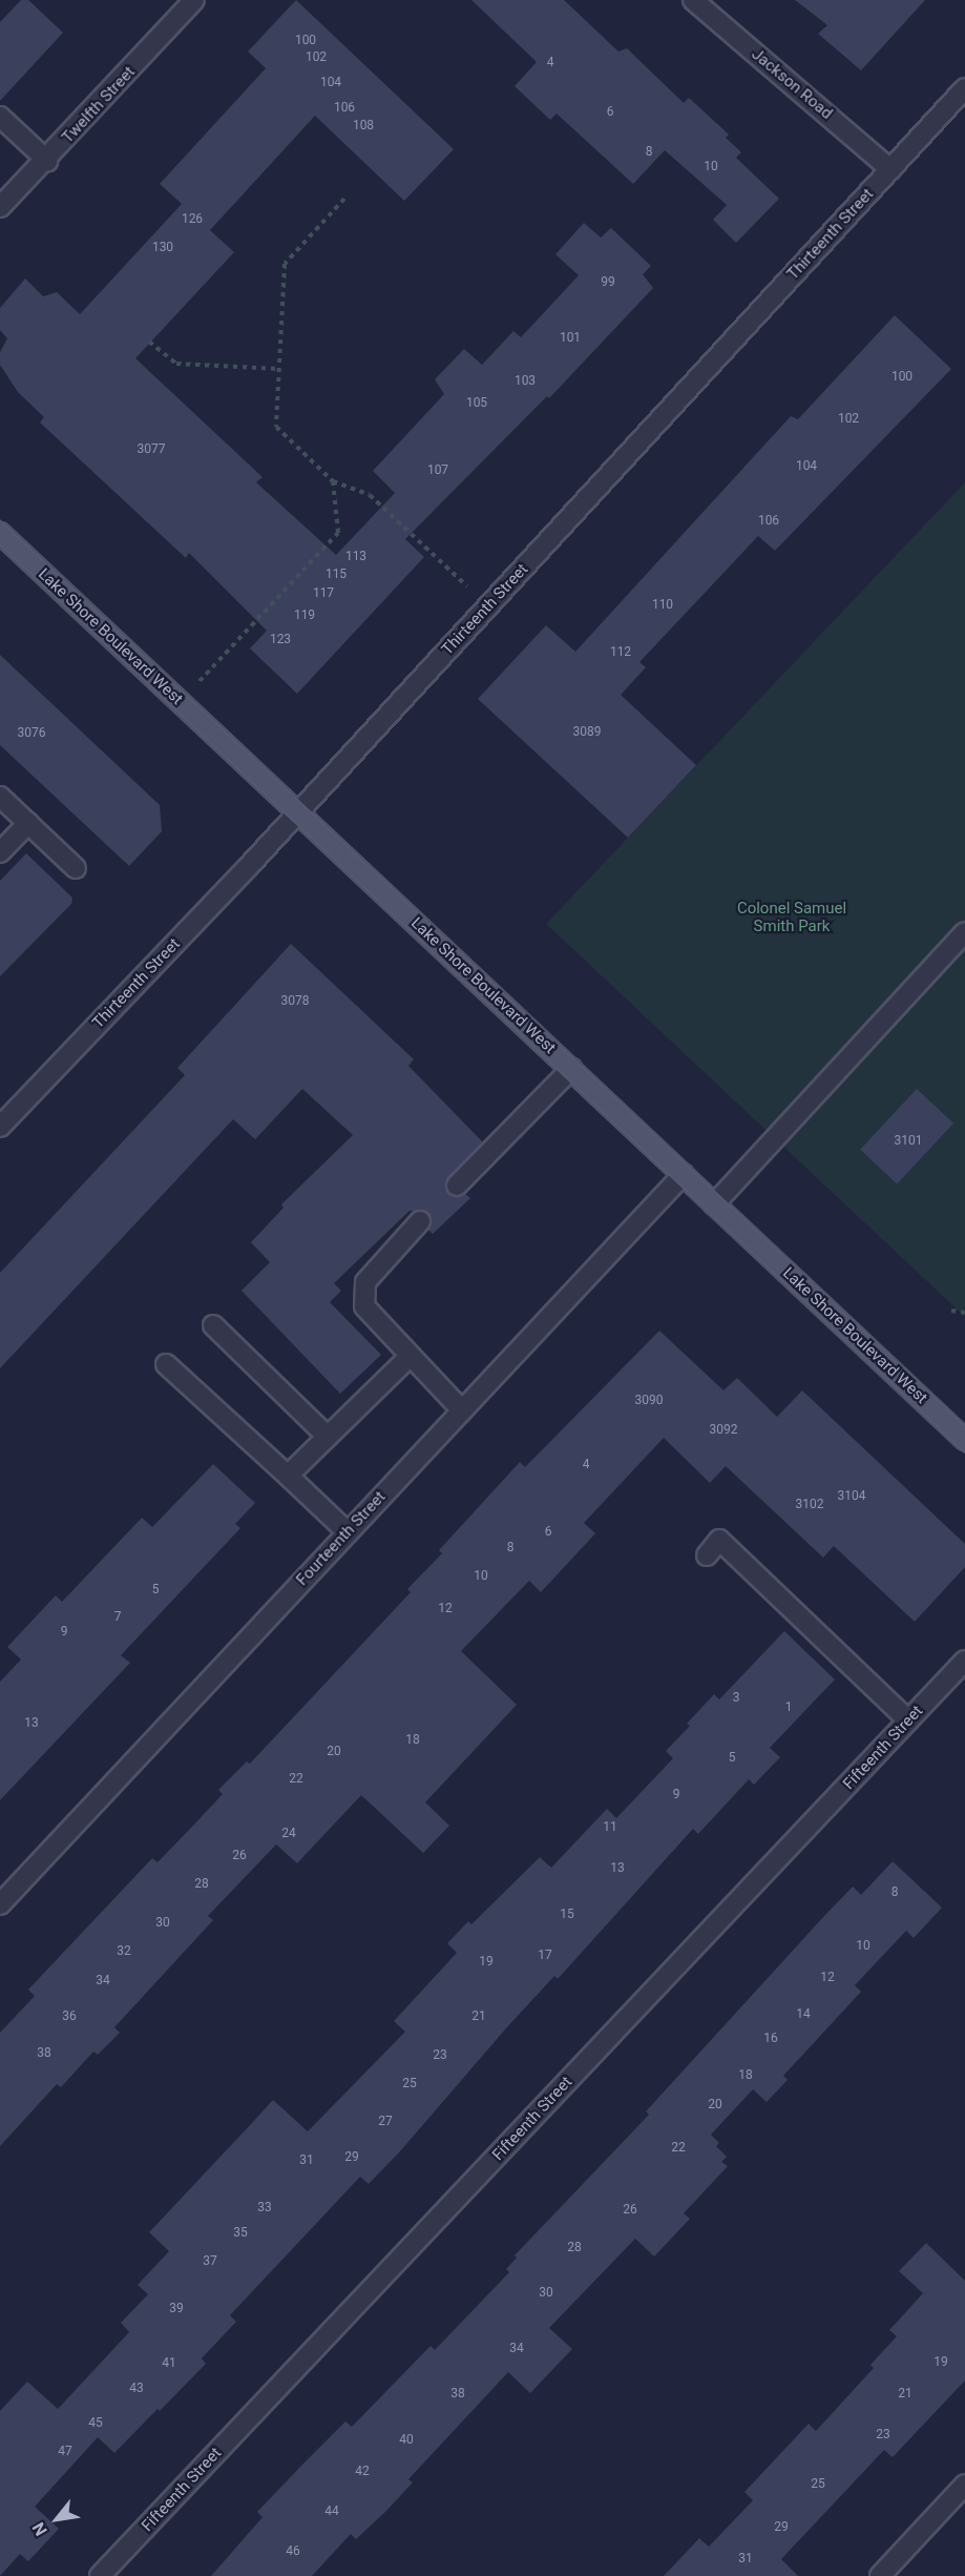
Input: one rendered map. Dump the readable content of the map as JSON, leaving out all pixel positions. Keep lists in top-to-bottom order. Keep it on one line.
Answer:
{"streets":{"main road":["Lake Shore Boulevard West"],"street":["Jackson Road","Twelfth Street","Thirteenth Street","Fourteenth Street","Fifteenth Street"]},"crossings":[["Jackson Road","Thirteenth Street"],["Thirteenth Street","Lake Shore Boulevard West"],["Lake Shore Boulevard West","Fourteenth Street"]],"parks":["Colonel Samuel Smith Park"],"house_numbers":["100","102","4","104","106","6","108","8","10","126","130","99","101","100","103","105","102","3077","104","107","106","113","115","117","110","119","123","112","3089","3076","3078","3101","3090","3092","4","3104","3102","6","8","10","5","12","7","9","3","1","13","18","20","5","22","9","11","24","26","13","28","8","15","30","10","32","17","19","12","34","14","36","21","16","38","23","18","25","20","27","22","29","31","33","26","35","28","37","30","39","34","19","41","43","38","21","45","23","40","47","42","25","44","29","46","31"],"north":"bottom left"}
